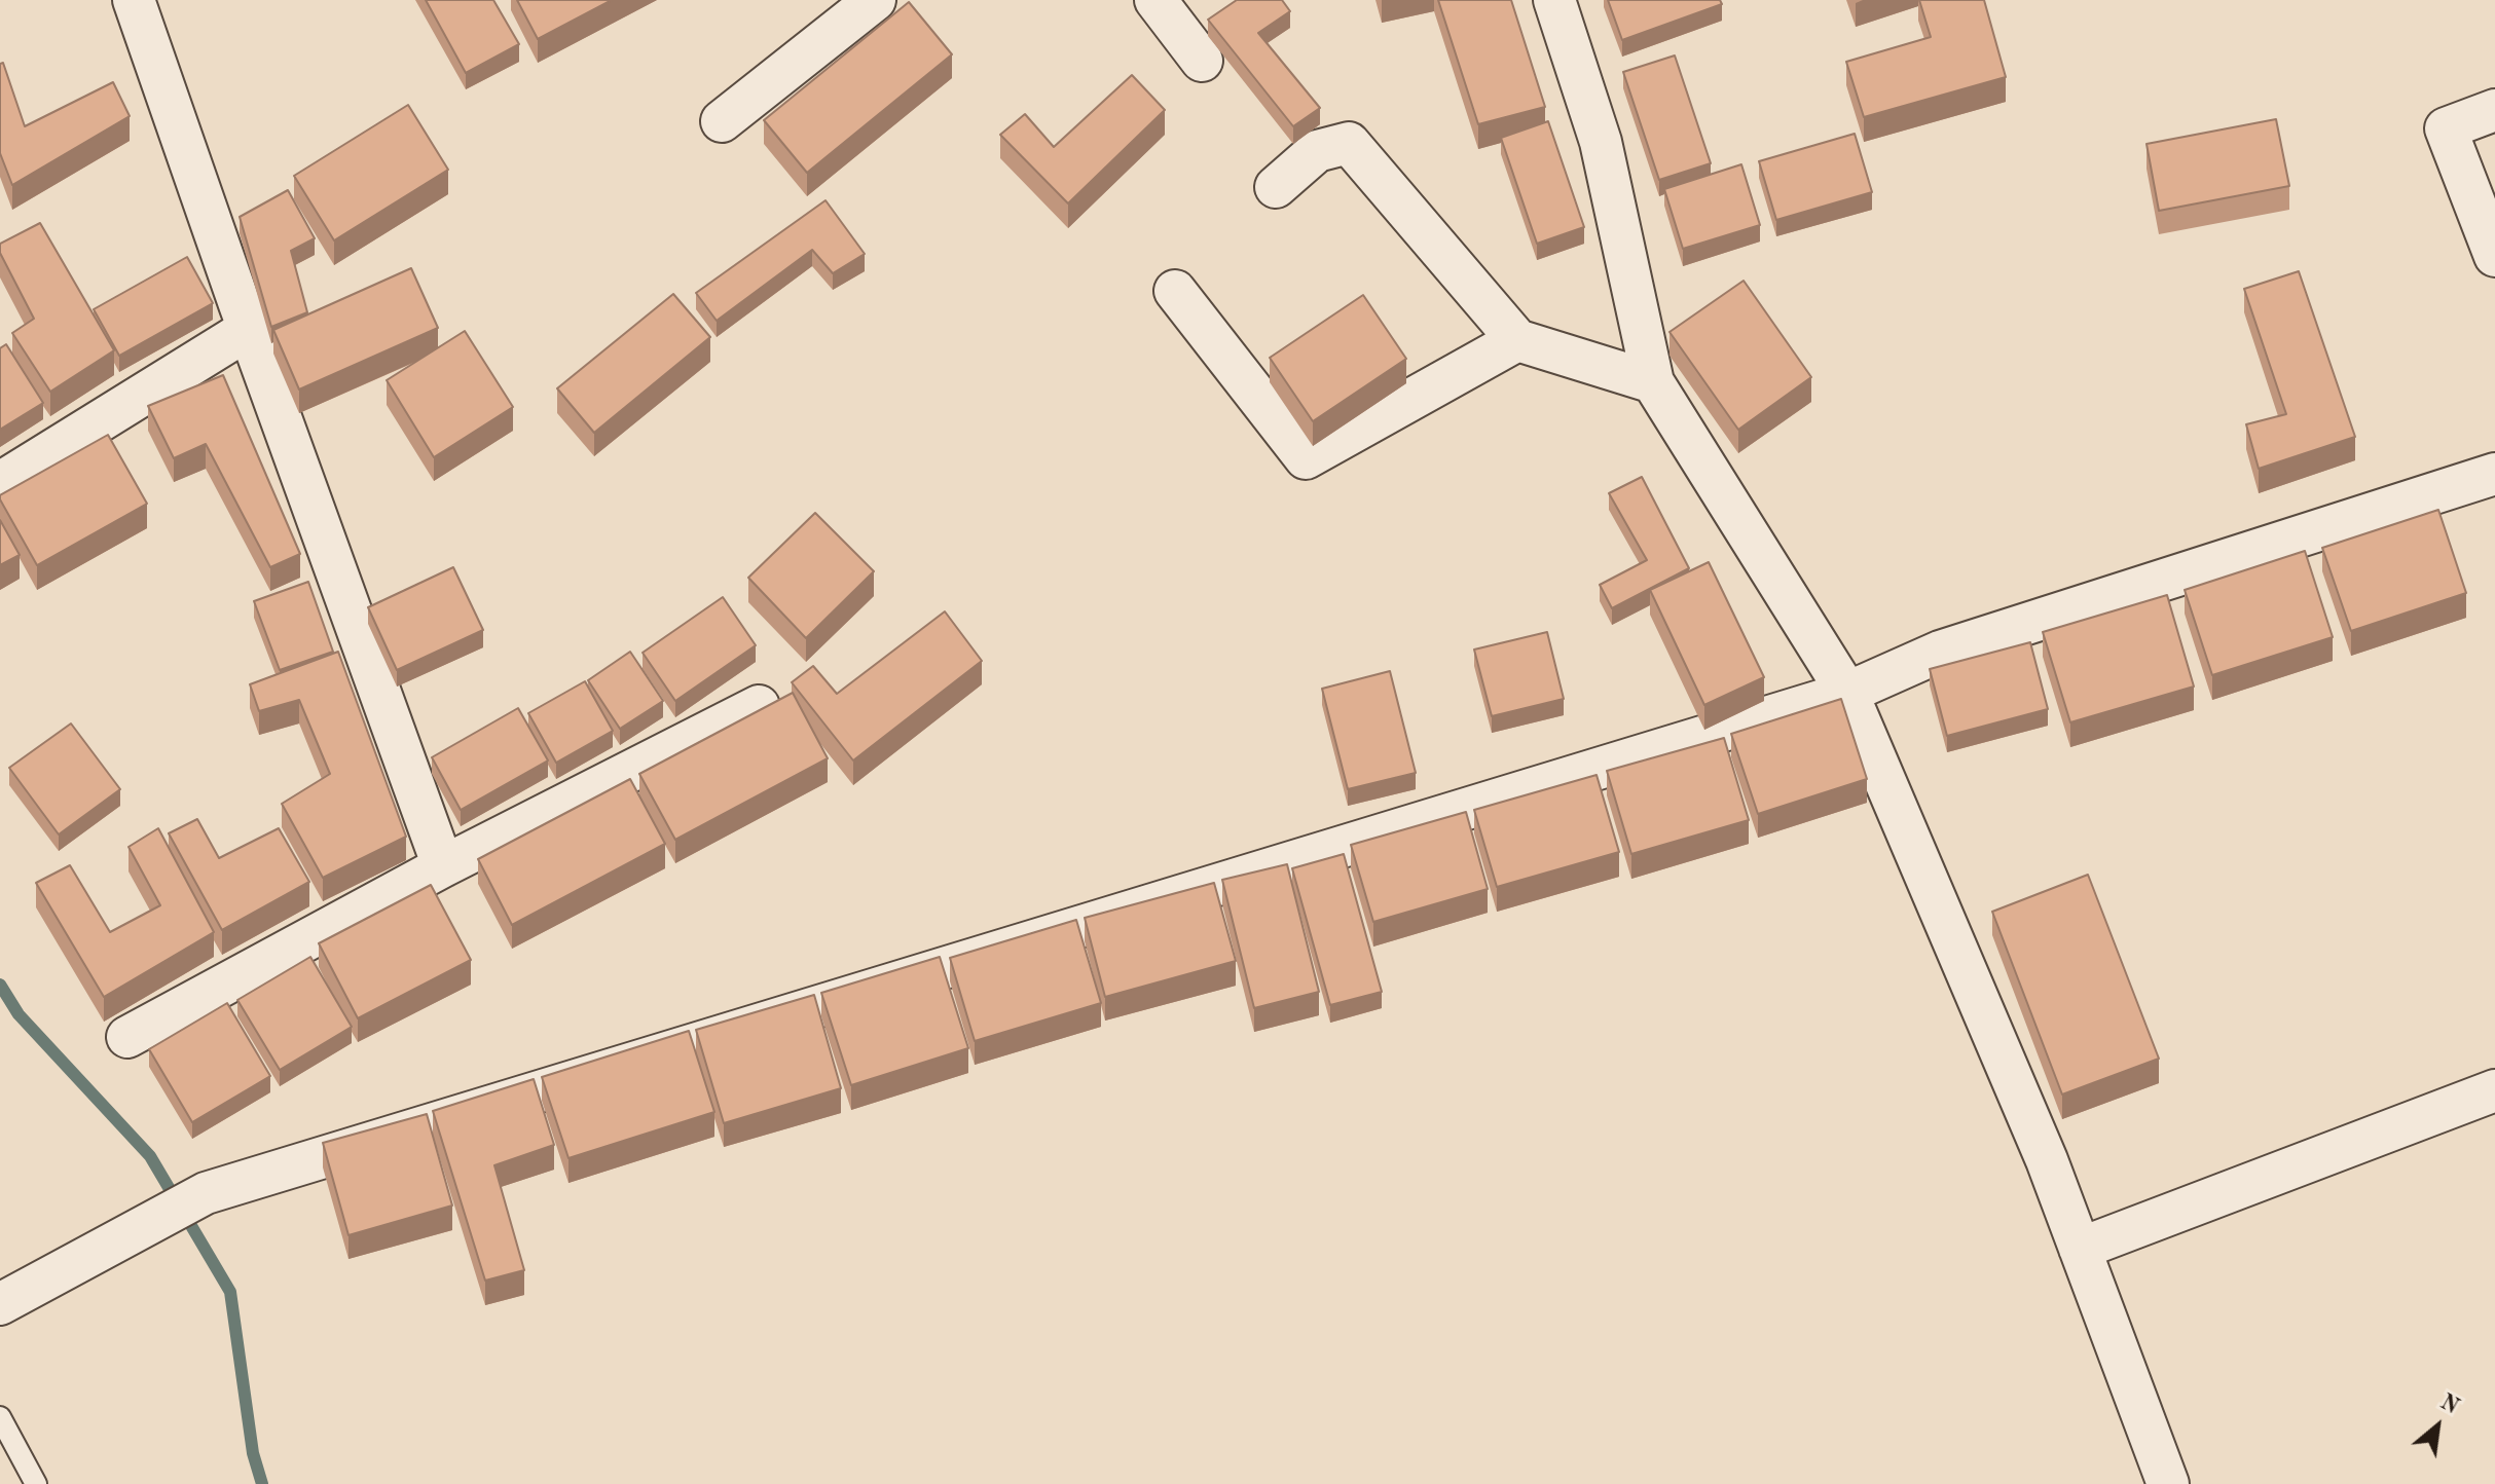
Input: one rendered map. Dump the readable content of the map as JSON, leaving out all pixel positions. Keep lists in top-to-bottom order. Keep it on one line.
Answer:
{"north":"top right"}
